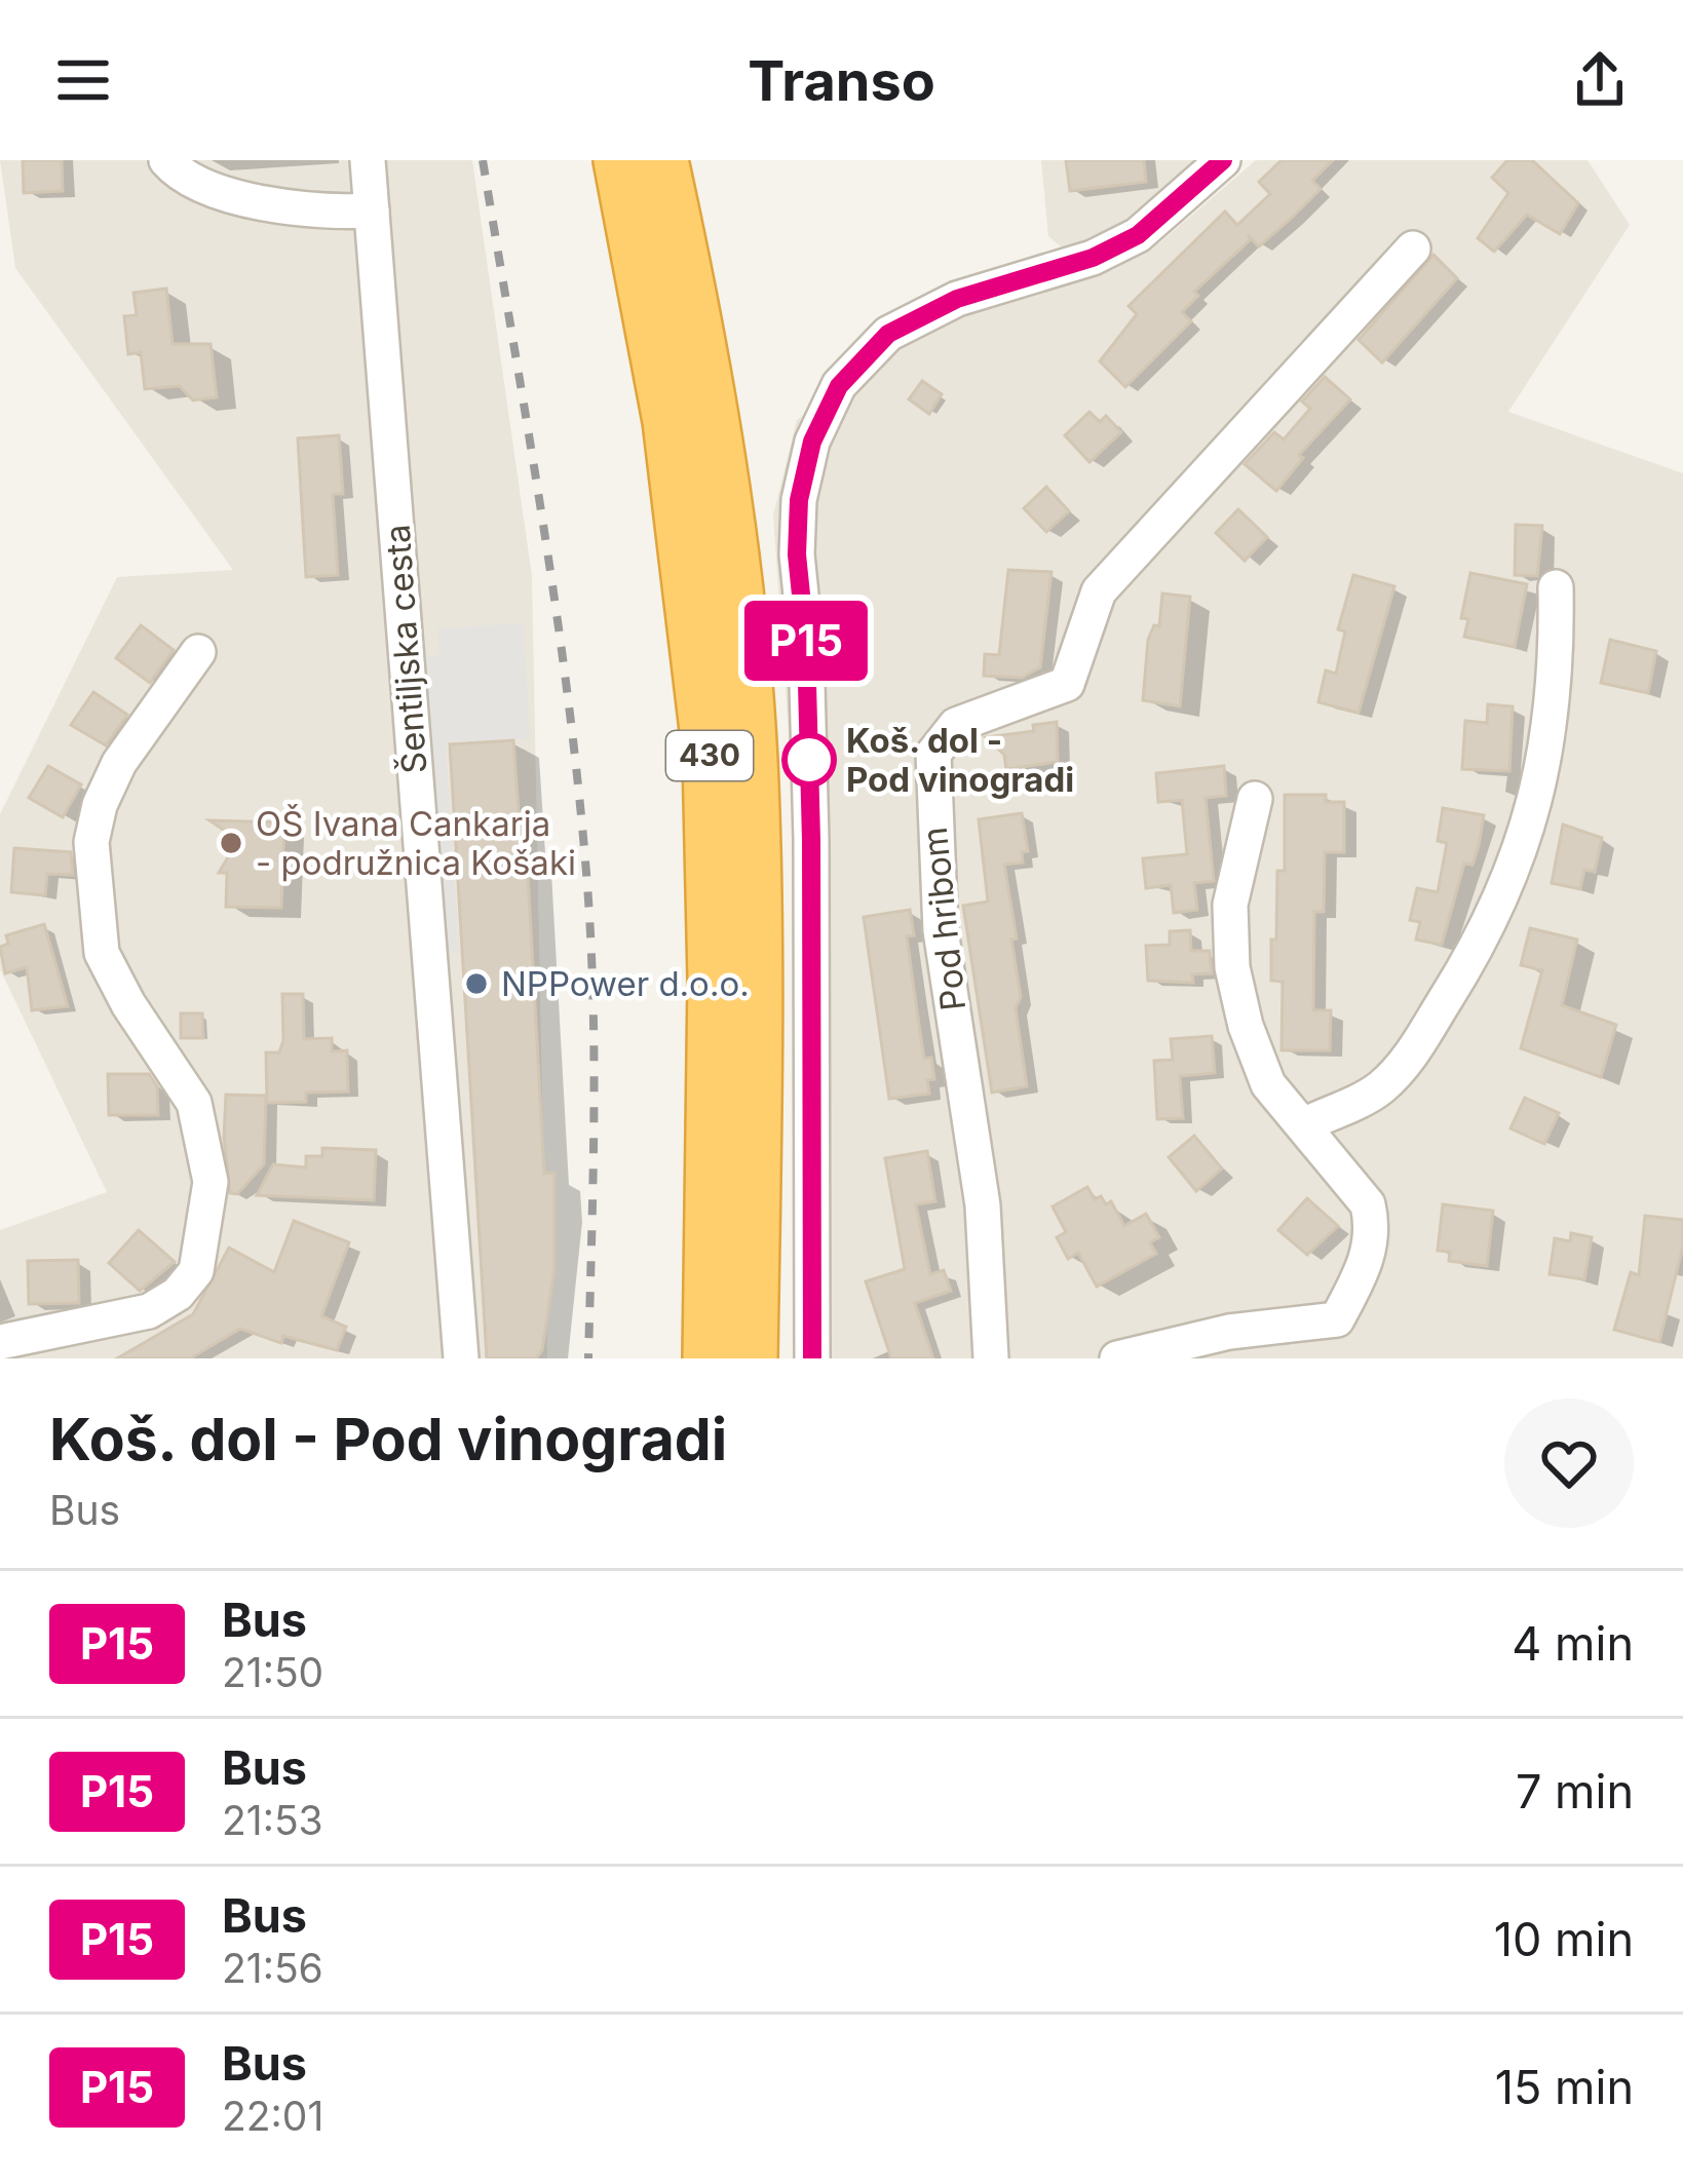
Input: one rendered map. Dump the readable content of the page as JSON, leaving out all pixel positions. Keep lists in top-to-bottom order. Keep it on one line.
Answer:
{"streets":{"highway":["430"],"street":["Šentiljska cesta","Pod hribom"]},"places":["Koš. dol - Pod vinogradi","OŠ Ivana Cankarja - podružnica Košaki","NPPower d.o.o."],"lines":["bus line P15"],"page":{"header":"Transo","on_map":"P15","heading":["Koš. dol - Pod vinogradi","Bus"],"list":[{"mark":"P15","name":"Bus","note":"21:50","value":"4 min"},{"mark":"P15","name":"Bus","note":"21:53","value":"7 min"},{"mark":"P15","name":"Bus","note":"21:56","value":"10 min"},{"mark":"P15","name":"Bus","note":"22:01","value":"15 min"}]}}
